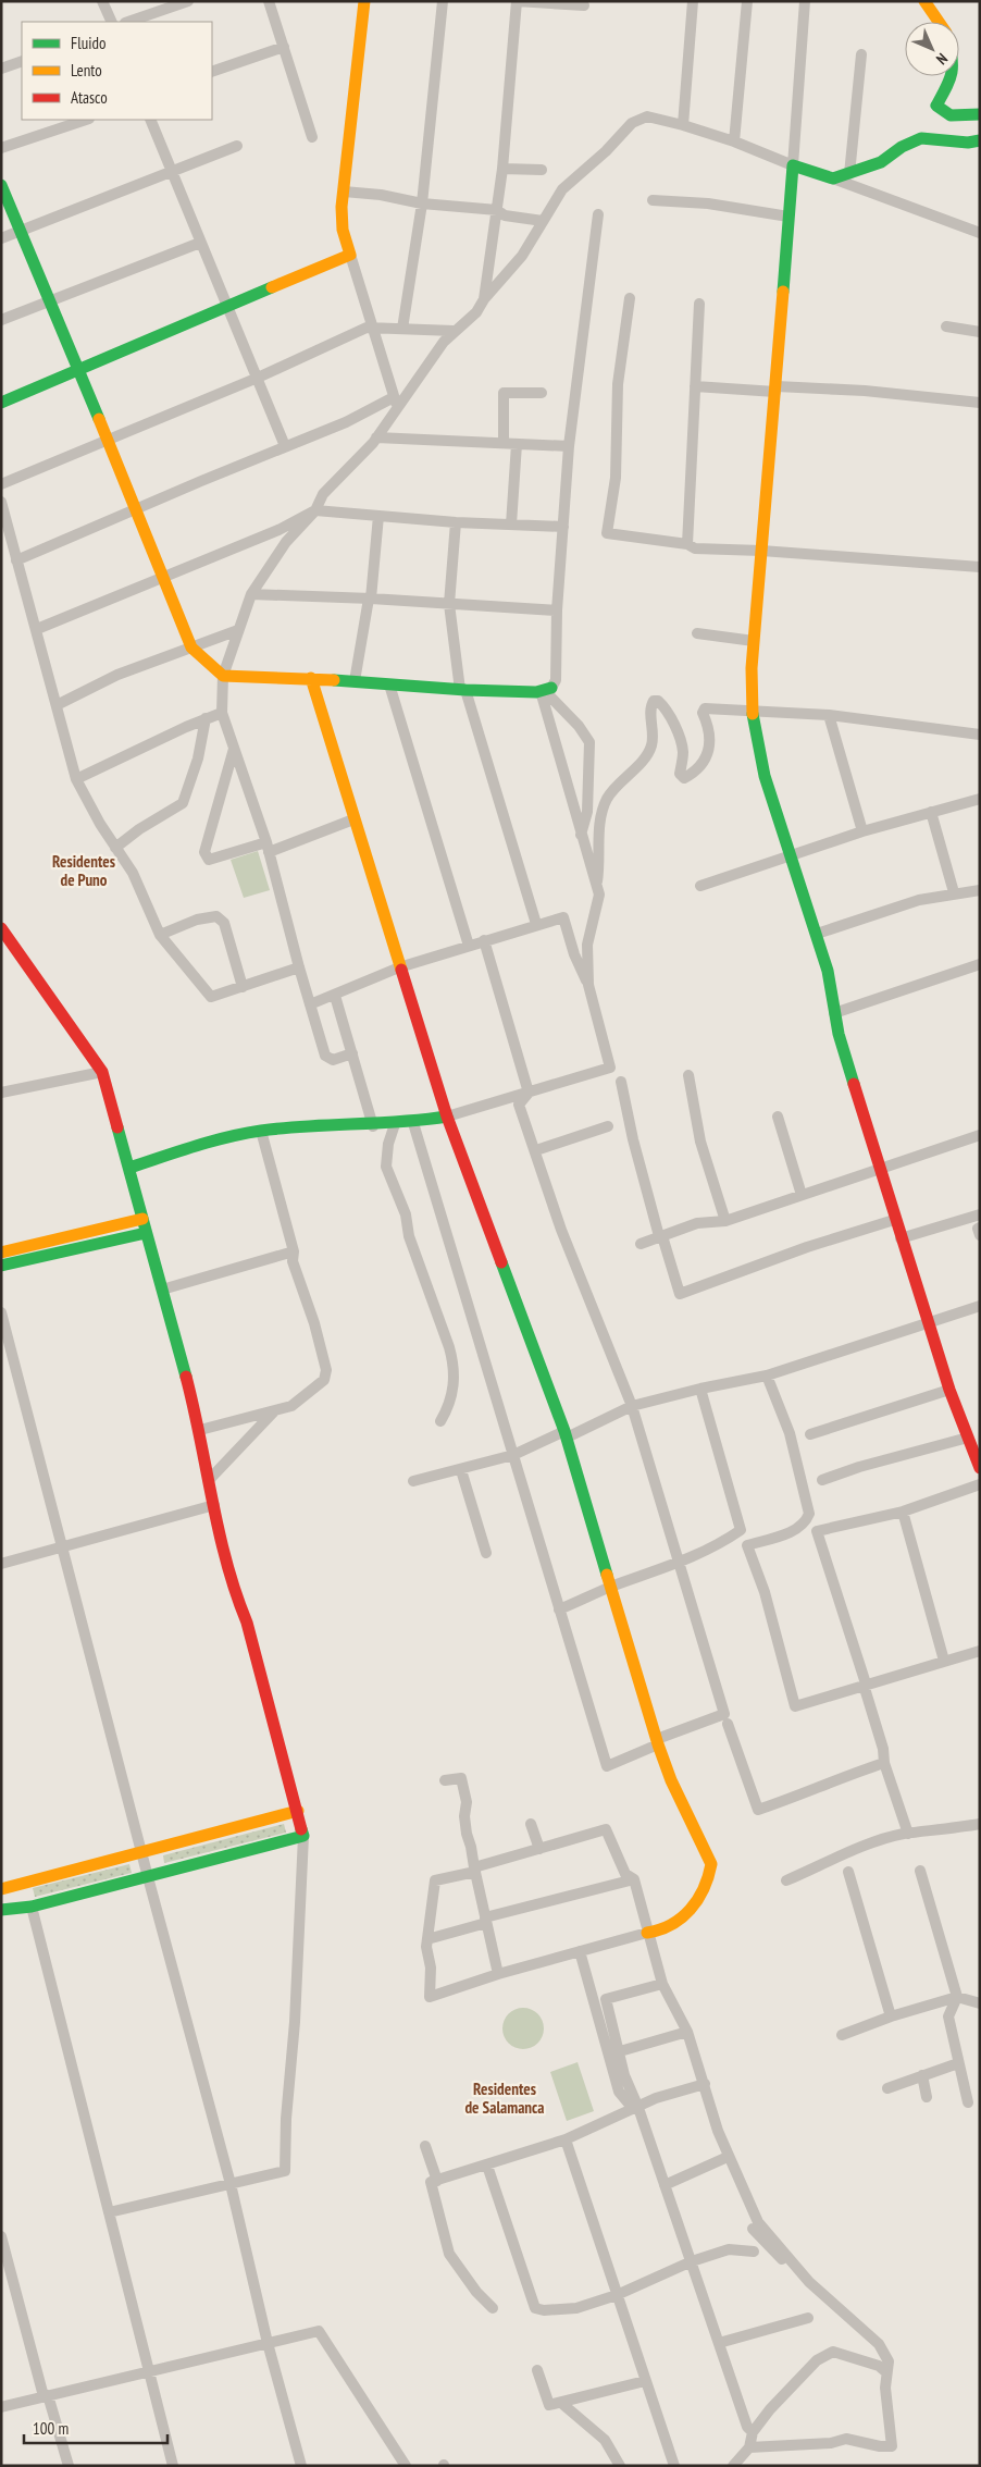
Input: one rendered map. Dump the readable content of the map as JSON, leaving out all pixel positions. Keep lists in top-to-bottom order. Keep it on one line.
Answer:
{"districts":["Residentes de Puno","Residentes de Salamanca"],"legend":["Fluido","Lento","Atasco"],"scale_bar":"100 m","north":"bottom right"}
